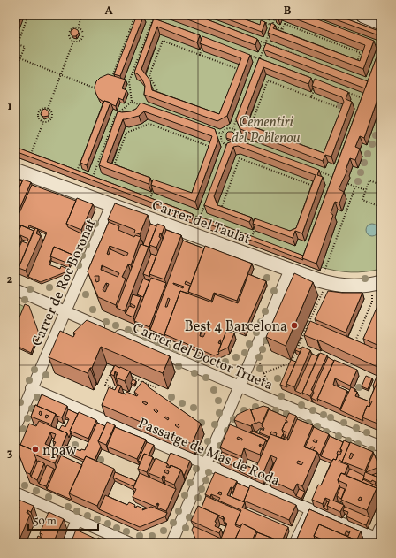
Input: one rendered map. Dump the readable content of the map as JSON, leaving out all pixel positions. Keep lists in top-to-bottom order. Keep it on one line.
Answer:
{"streets":{"street":["Carrer del Taulat","Carrer de Roc Boronat","Carrer del Doctor Trueta","Passatge de Mas de Roda"]},"crossings":[["Carrer del Taulat","Carrer de Roc Boronat"],["Carrer de Roc Boronat","Carrer del Doctor Trueta"],["Carrer de Roc Boronat","Passatge de Mas de Roda"]],"parks":["Cementiri del Poblenou"],"places":["Best 4 Barcelona","npaw"],"scale_bar":"50 m","grid":{"columns":["A","B"],"rows":["1","2","3"]}}
